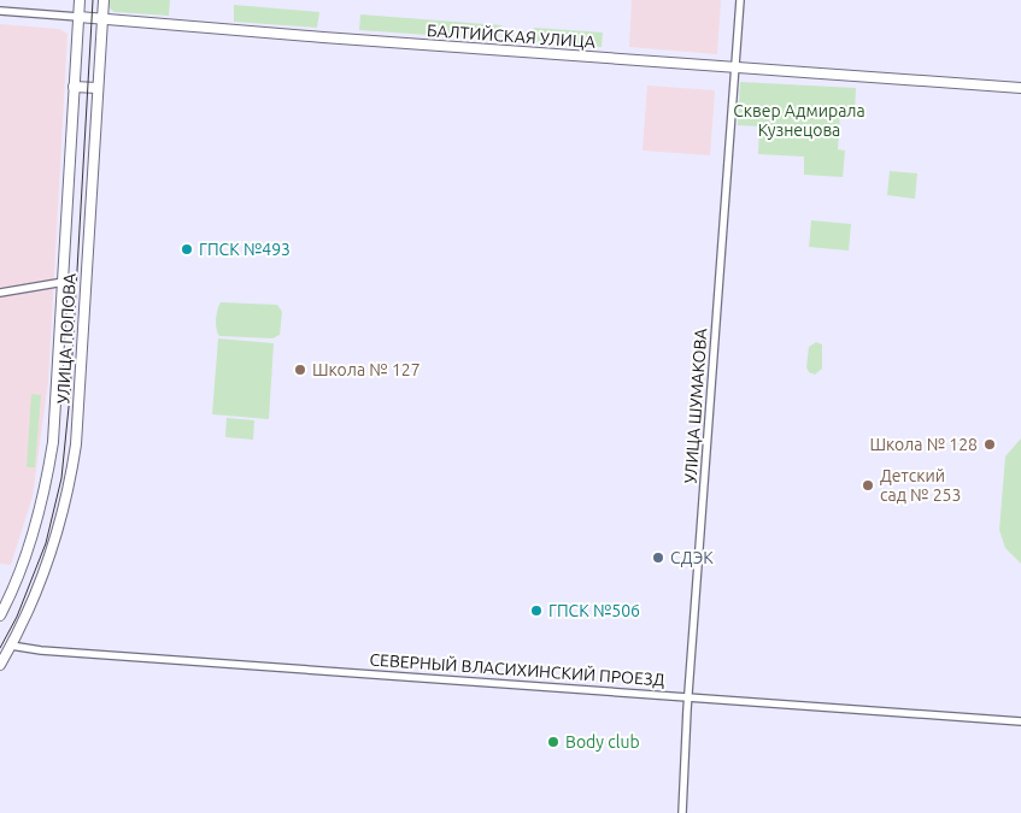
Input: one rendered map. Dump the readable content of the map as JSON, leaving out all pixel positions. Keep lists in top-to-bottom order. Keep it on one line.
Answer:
{"streets":{"main road":["БАЛТИЙСКАЯ УЛИЦА","УЛИЦА ПОПОВА"],"street":["УЛИЦА ШУМАКОВА","СЕВЕРНЫЙ ВЛАСИХИНСКИЙ ПРОЕЗД"]},"crossings":[["БАЛТИЙСКАЯ УЛИЦА","УЛИЦА ПОПОВА"],["БАЛТИЙСКАЯ УЛИЦА","УЛИЦА ШУМАКОВА"],["УЛИЦА ПОПОВА","СЕВЕРНЫЙ ВЛАСИХИНСКИЙ ПРОЕЗД"],["УЛИЦА ШУМАКОВА","СЕВЕРНЫЙ ВЛАСИХИНСКИЙ ПРОЕЗД"]],"parks":["Сквер Адмирала Кузнецова"],"places":["ГПСК №493","Школа № 127","Школа № 128","Детский сад № 253","СДЭК","ГПСК №506","Body club"]}
